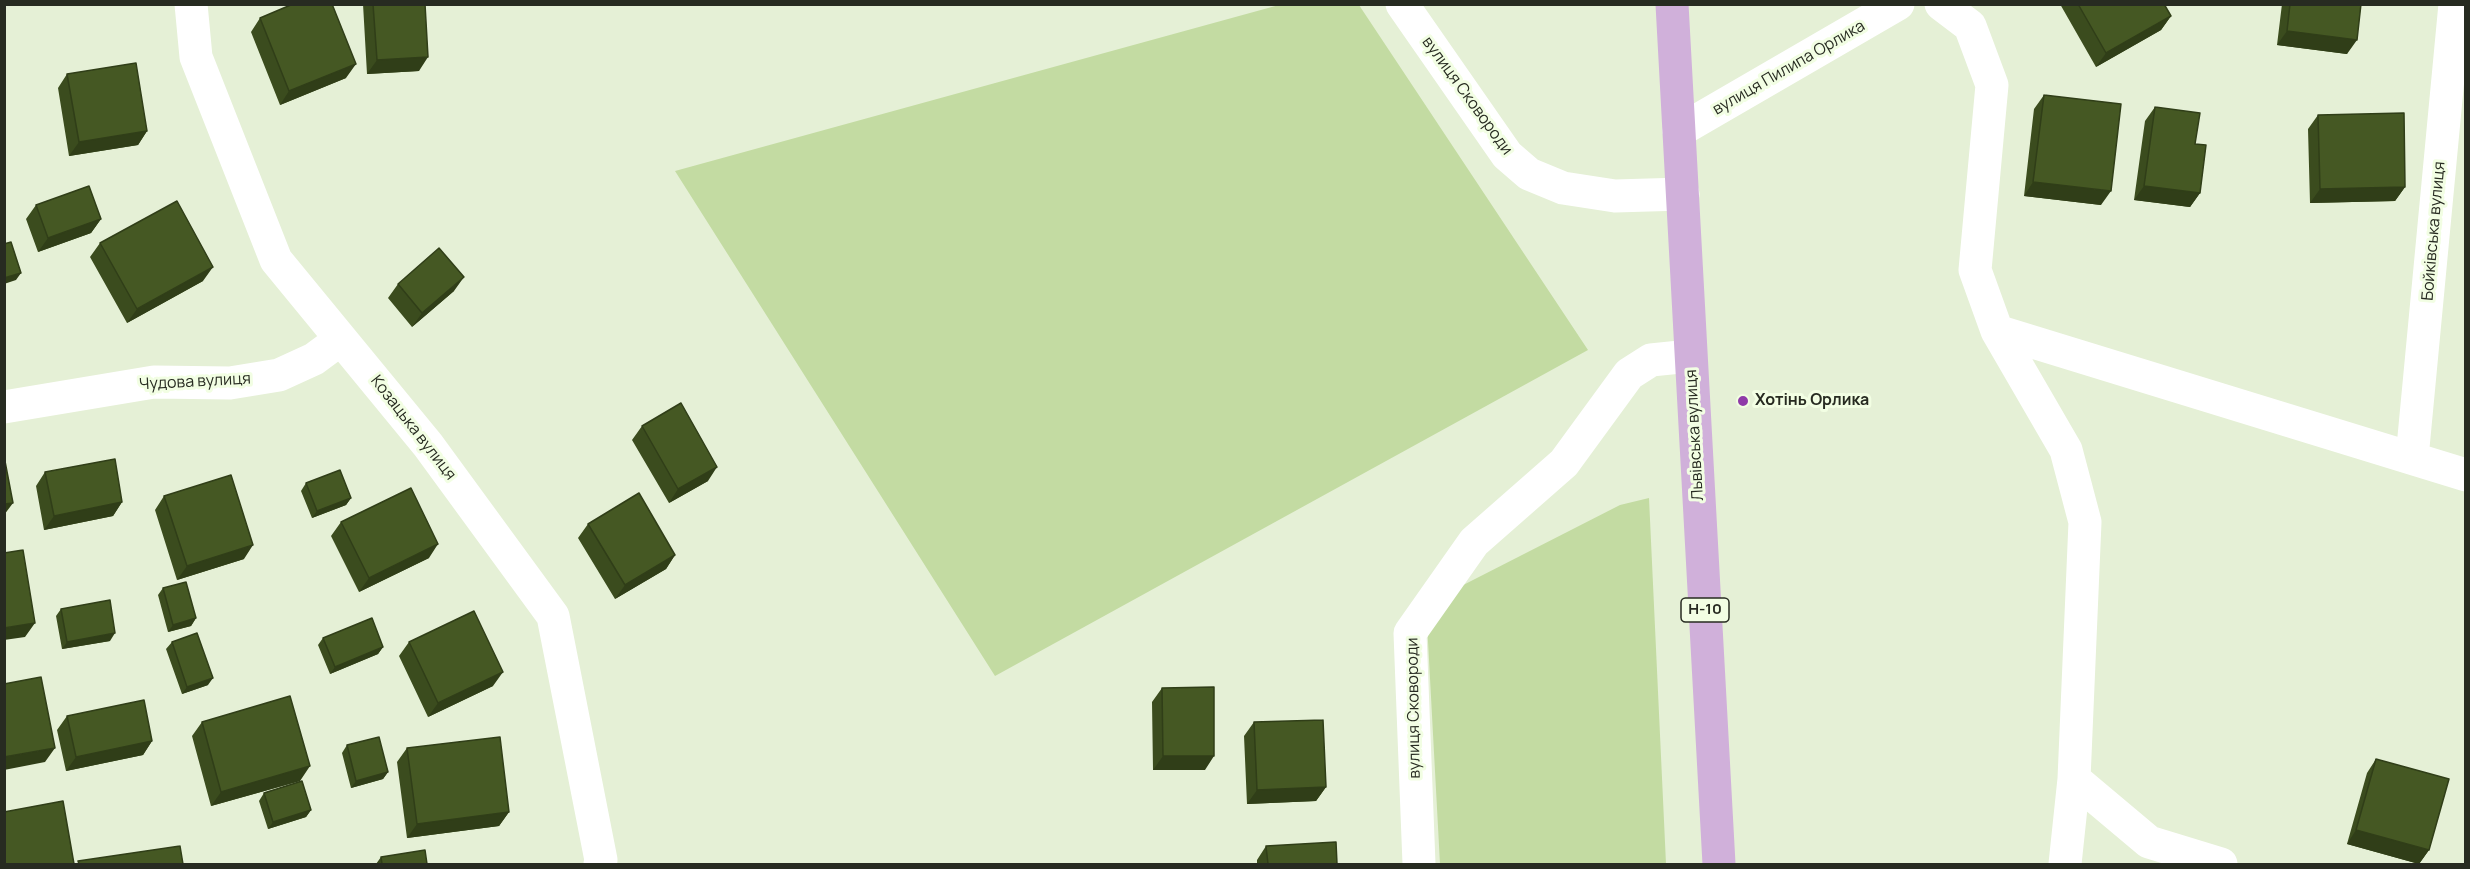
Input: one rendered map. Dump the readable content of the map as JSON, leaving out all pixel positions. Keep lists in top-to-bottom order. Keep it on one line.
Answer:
{"streets":{"main road":["Львівська вулиця","Н-10"],"street":["вулиця Пилипа Орлика","вулиця Сковороди","Бойківська вулиця","Чудова вулиця","Козацька вулиця"]},"crossings":[["вулиця Пилипа Орлика","Львівська вулиця"],["вулиця Сковороди","Львівська вулиця"],["Чудова вулиця","Козацька вулиця"]],"places":["Хотінь Орлика"]}
